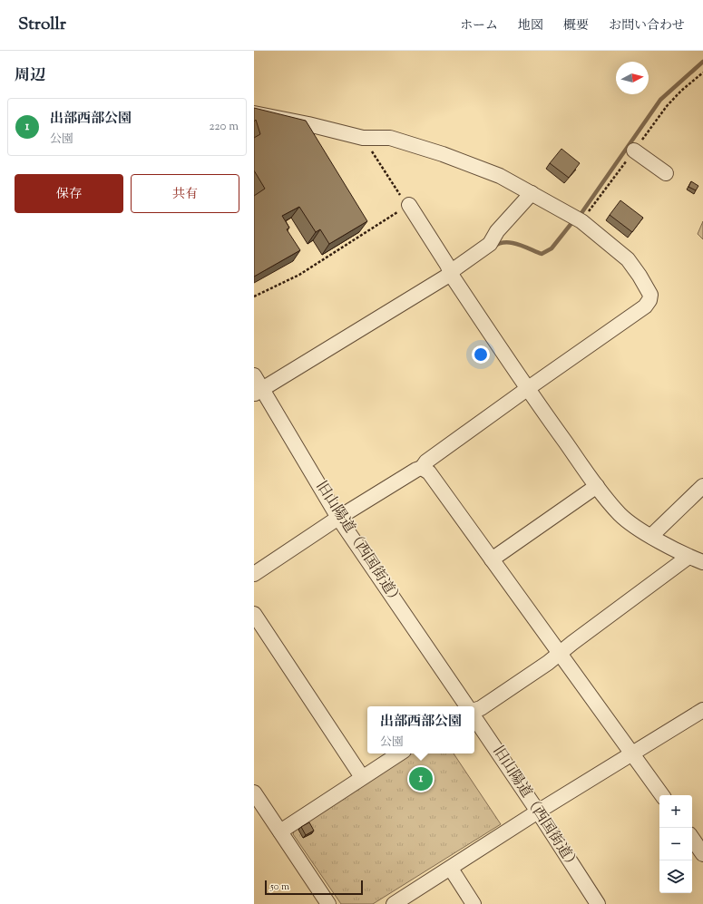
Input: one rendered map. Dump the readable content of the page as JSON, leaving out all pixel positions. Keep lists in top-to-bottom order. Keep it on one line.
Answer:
{"streets":{"street":["旧山陽道（西国街道）"]},"scale_bar":"50 m","north":"right","page":{"header":"Strollr","nav":["ホーム","地図","概要","お問い合わせ"],"heading":"周辺","list":[{"mark":"1","name":"出部西部公園","note":"公園","value":"220 m"}],"buttons":["保存","共有"],"popup":["出部西部公園","公園"],"pins":"1","map_buttons":["+","−"],"scale":"50 m"}}
